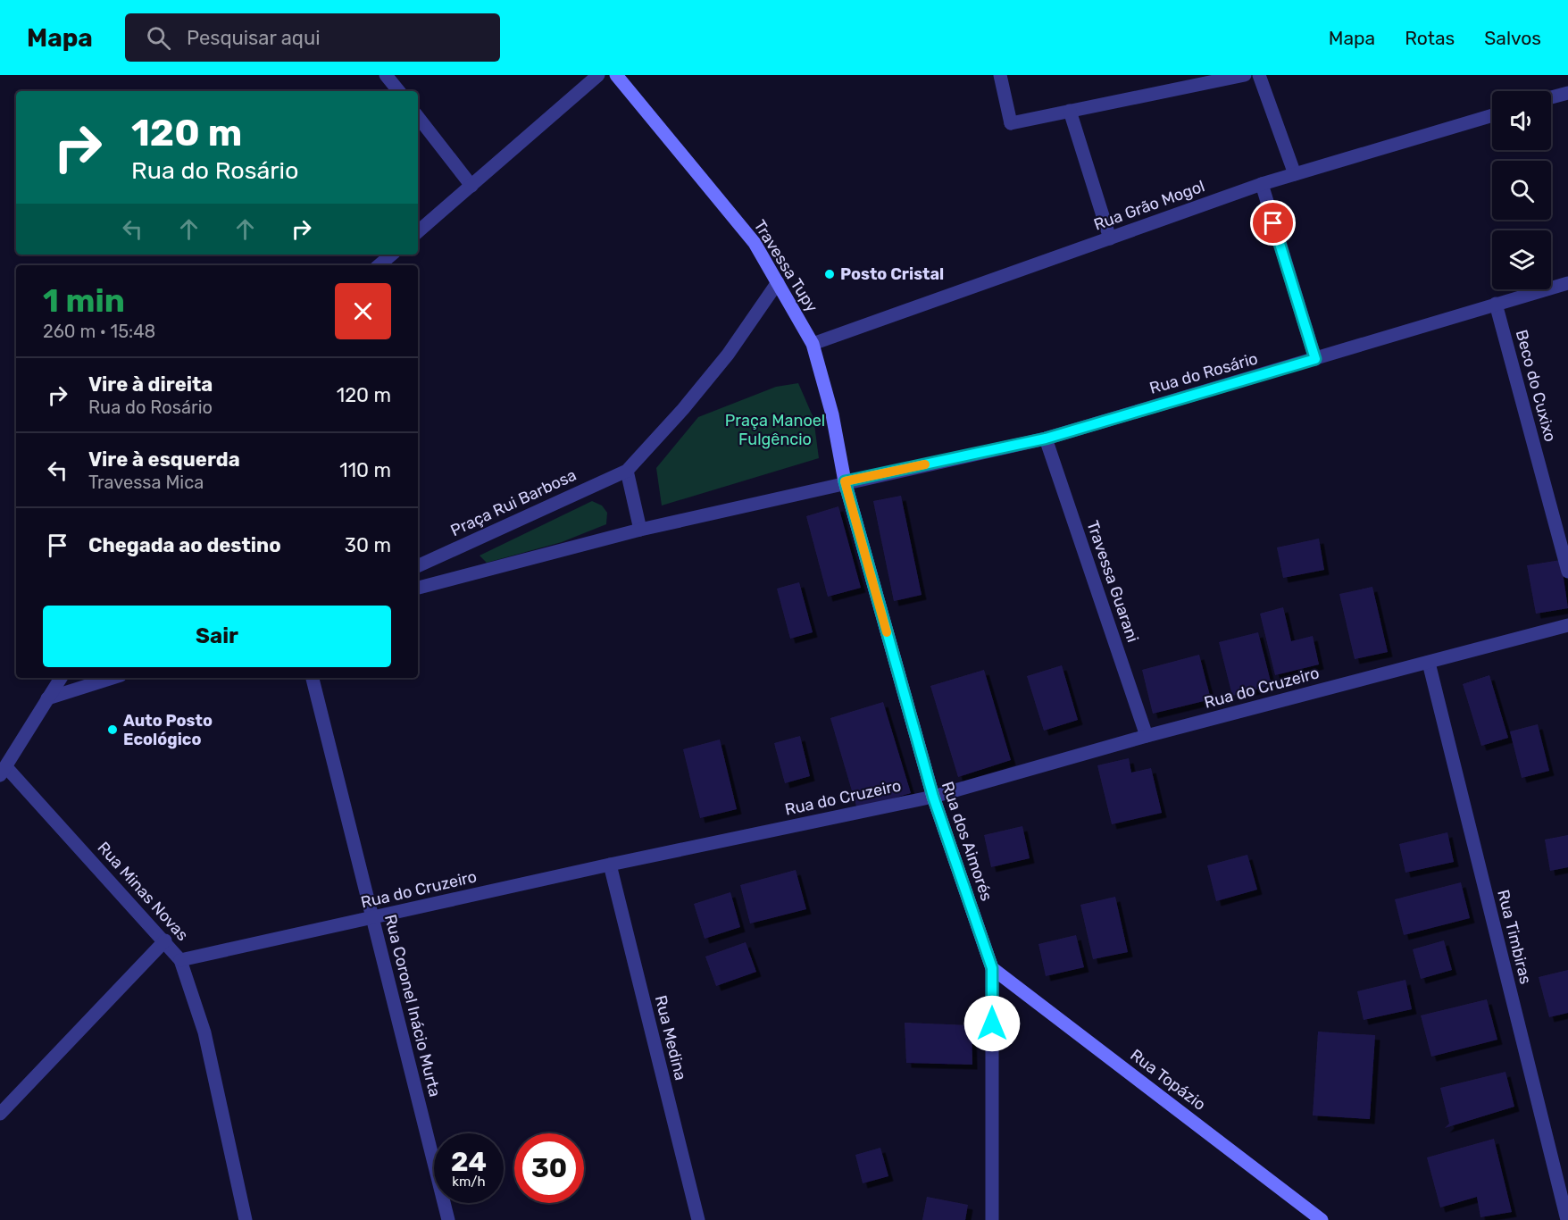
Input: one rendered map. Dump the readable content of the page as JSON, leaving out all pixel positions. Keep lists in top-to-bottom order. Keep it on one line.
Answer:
{"streets":{"main road":["Travessa Tupy","Rua dos Aimorés","Rua Topázio"],"street":["Rua Grão Mogol","Rua do Rosário","Beco do Cuxixo","Praça Rui Barbosa","Travessa Guarani","Rua do Cruzeiro","Rua Minas Novas","Rua Timbiras","Rua Coronel Inácio Murta","Rua Medina"]},"crossings":[["Rua Grão Mogol","Travessa Tupy"],["Travessa Tupy","Rua do Rosário"],["Travessa Tupy","Rua dos Aimorés"],["Rua do Rosário","Beco do Cuxixo"],["Rua do Rosário","Travessa Guarani"],["Rua do Rosário","Rua dos Aimorés"],["Travessa Guarani","Rua do Cruzeiro"],["Rua do Cruzeiro","Rua dos Aimorés"],["Rua do Cruzeiro","Rua Minas Novas"],["Rua do Cruzeiro","Rua Timbiras"],["Rua do Cruzeiro","Rua Coronel Inácio Murta"],["Rua do Cruzeiro","Rua Medina"],["Rua dos Aimorés","Rua Topázio"]],"parks":["Praça Manoel Fulgêncio"],"places":["Posto Cristal","Auto Posto Ecológico"],"page":{"header":"Mapa","search":"Pesquisar aqui","nav":["Mapa","Rotas","Salvos"],"turn":["120 m","Rua do Rosário"],"heading":["1 min","260 m · 15:48"],"list":[{"name":"Vire à direita","note":"Rua do Rosário","value":"120 m"},{"name":"Vire à esquerda","note":"Travessa Mica","value":"110 m"},{"name":"Chegada ao destino","value":"30 m"}],"buttons":"Sair","speed":"24 km/h","limit":"30"}}
